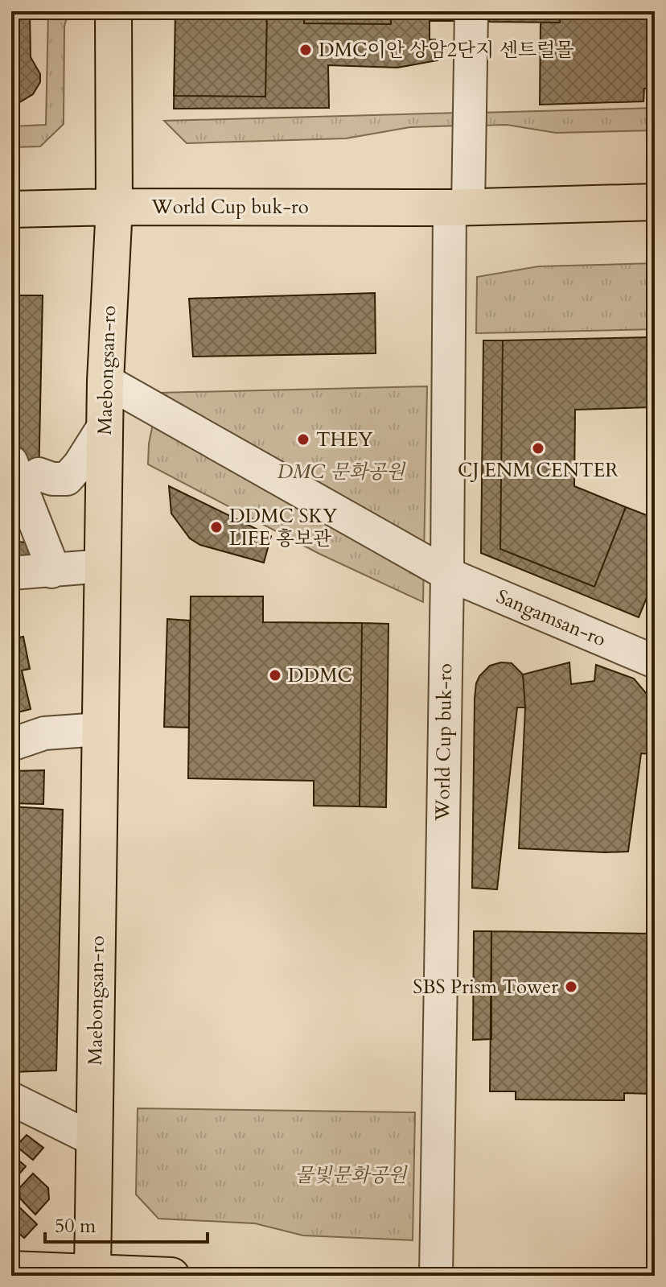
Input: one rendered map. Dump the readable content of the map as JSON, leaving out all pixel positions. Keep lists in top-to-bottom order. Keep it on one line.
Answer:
{"streets":{"main road":["World Cup buk-ro","Maebongsan-ro"],"street":["Sangamsan-ro"]},"crossings":[["World Cup buk-ro","Maebongsan-ro"],["World Cup buk-ro","Sangamsan-ro"],["Maebongsan-ro","Sangamsan-ro"]],"parks":["DMC 문화공원","물빛문화공원"],"places":["DMC이안 상암2단지 센트럴몰","THEY","CJ ENM CENTER","DDMC SKY LIFE 홍보관","DDMC","SBS Prism Tower"],"scale_bar":"50 m"}
